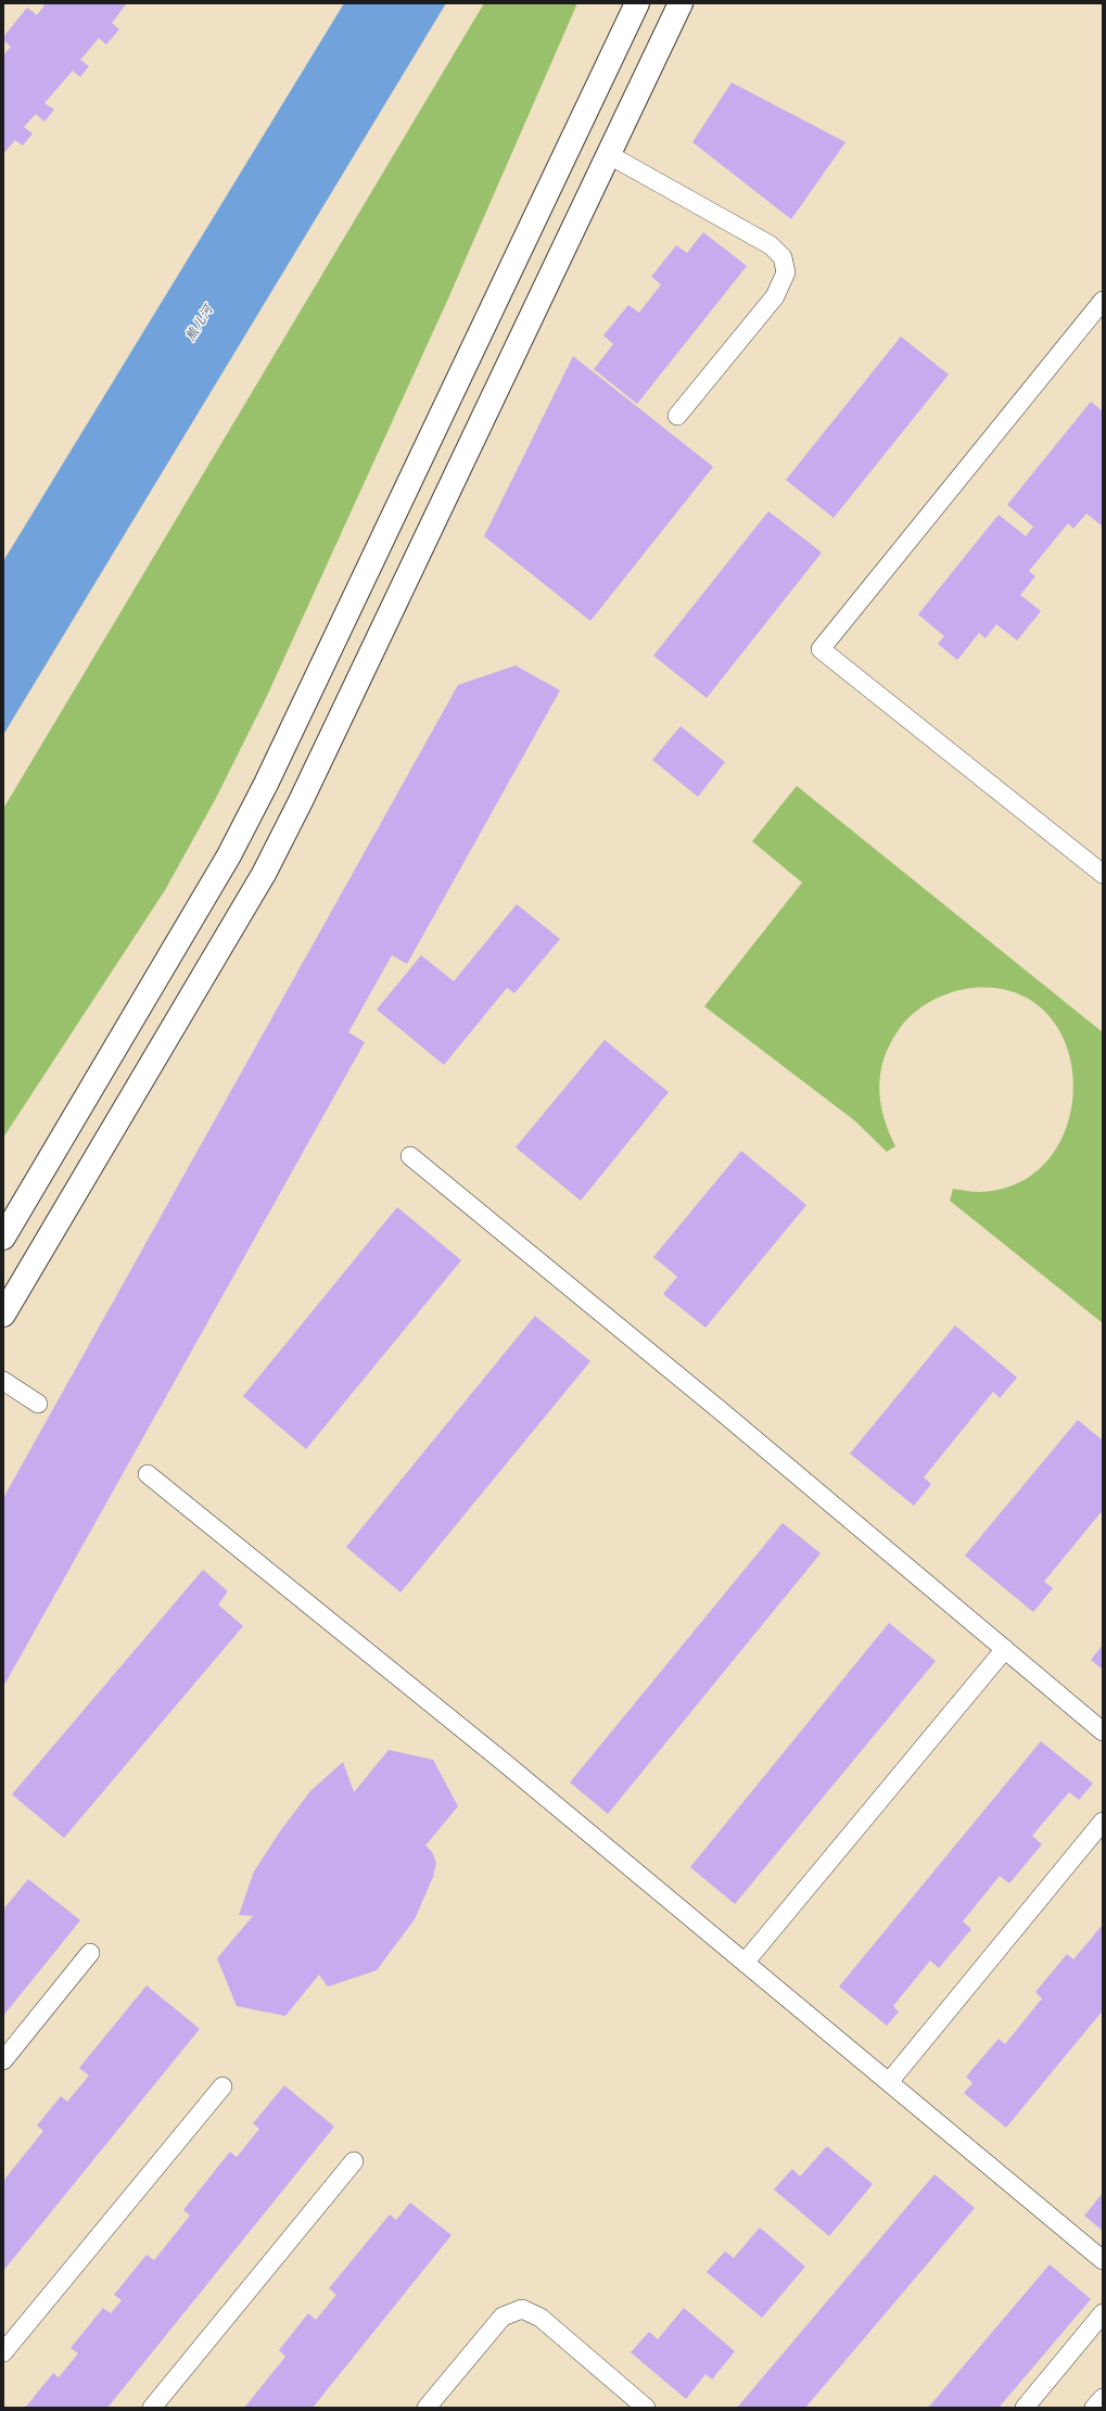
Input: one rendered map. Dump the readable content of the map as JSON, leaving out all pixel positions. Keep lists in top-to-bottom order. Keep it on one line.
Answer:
{"water":["熊儿河"]}
